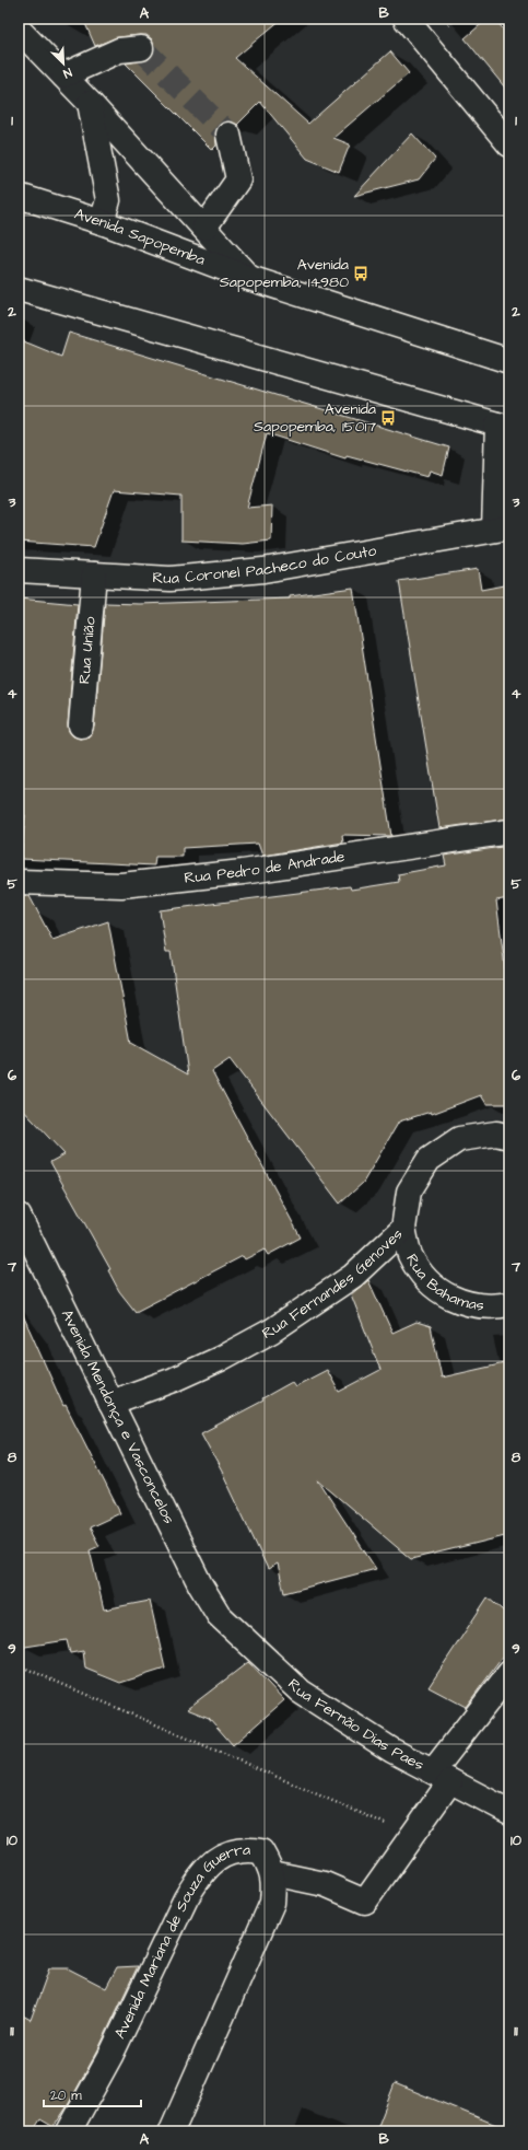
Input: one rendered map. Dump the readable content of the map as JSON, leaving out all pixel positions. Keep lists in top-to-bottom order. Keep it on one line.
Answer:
{"streets":{"street":["Avenida Sapopemba","Rua Coronel Pacheco do Couto","Rua União","Rua Pedro de Andrade","Rua Bahamas","Rua Fernandes Genoves","Avenida Mendonça e Vasconcelos","Rua Fernão Dias Paes","Avenida Mariana de Souza Guerra"]},"crossings":[["Rua Coronel Pacheco do Couto","Rua União"],["Rua Bahamas","Rua Fernandes Genoves"],["Rua Fernandes Genoves","Avenida Mendonça e Vasconcelos"],["Avenida Mendonça e Vasconcelos","Rua Fernão Dias Paes"]],"places":{"bus stop":["Avenida Sapopemba, 14980","Avenida Sapopemba, 15017"]},"scale_bar":"20 m","north":"bottom right","grid":{"columns":["A","B"],"rows":["1","2","3","4","5","6","7","8","9","10","11"]}}
